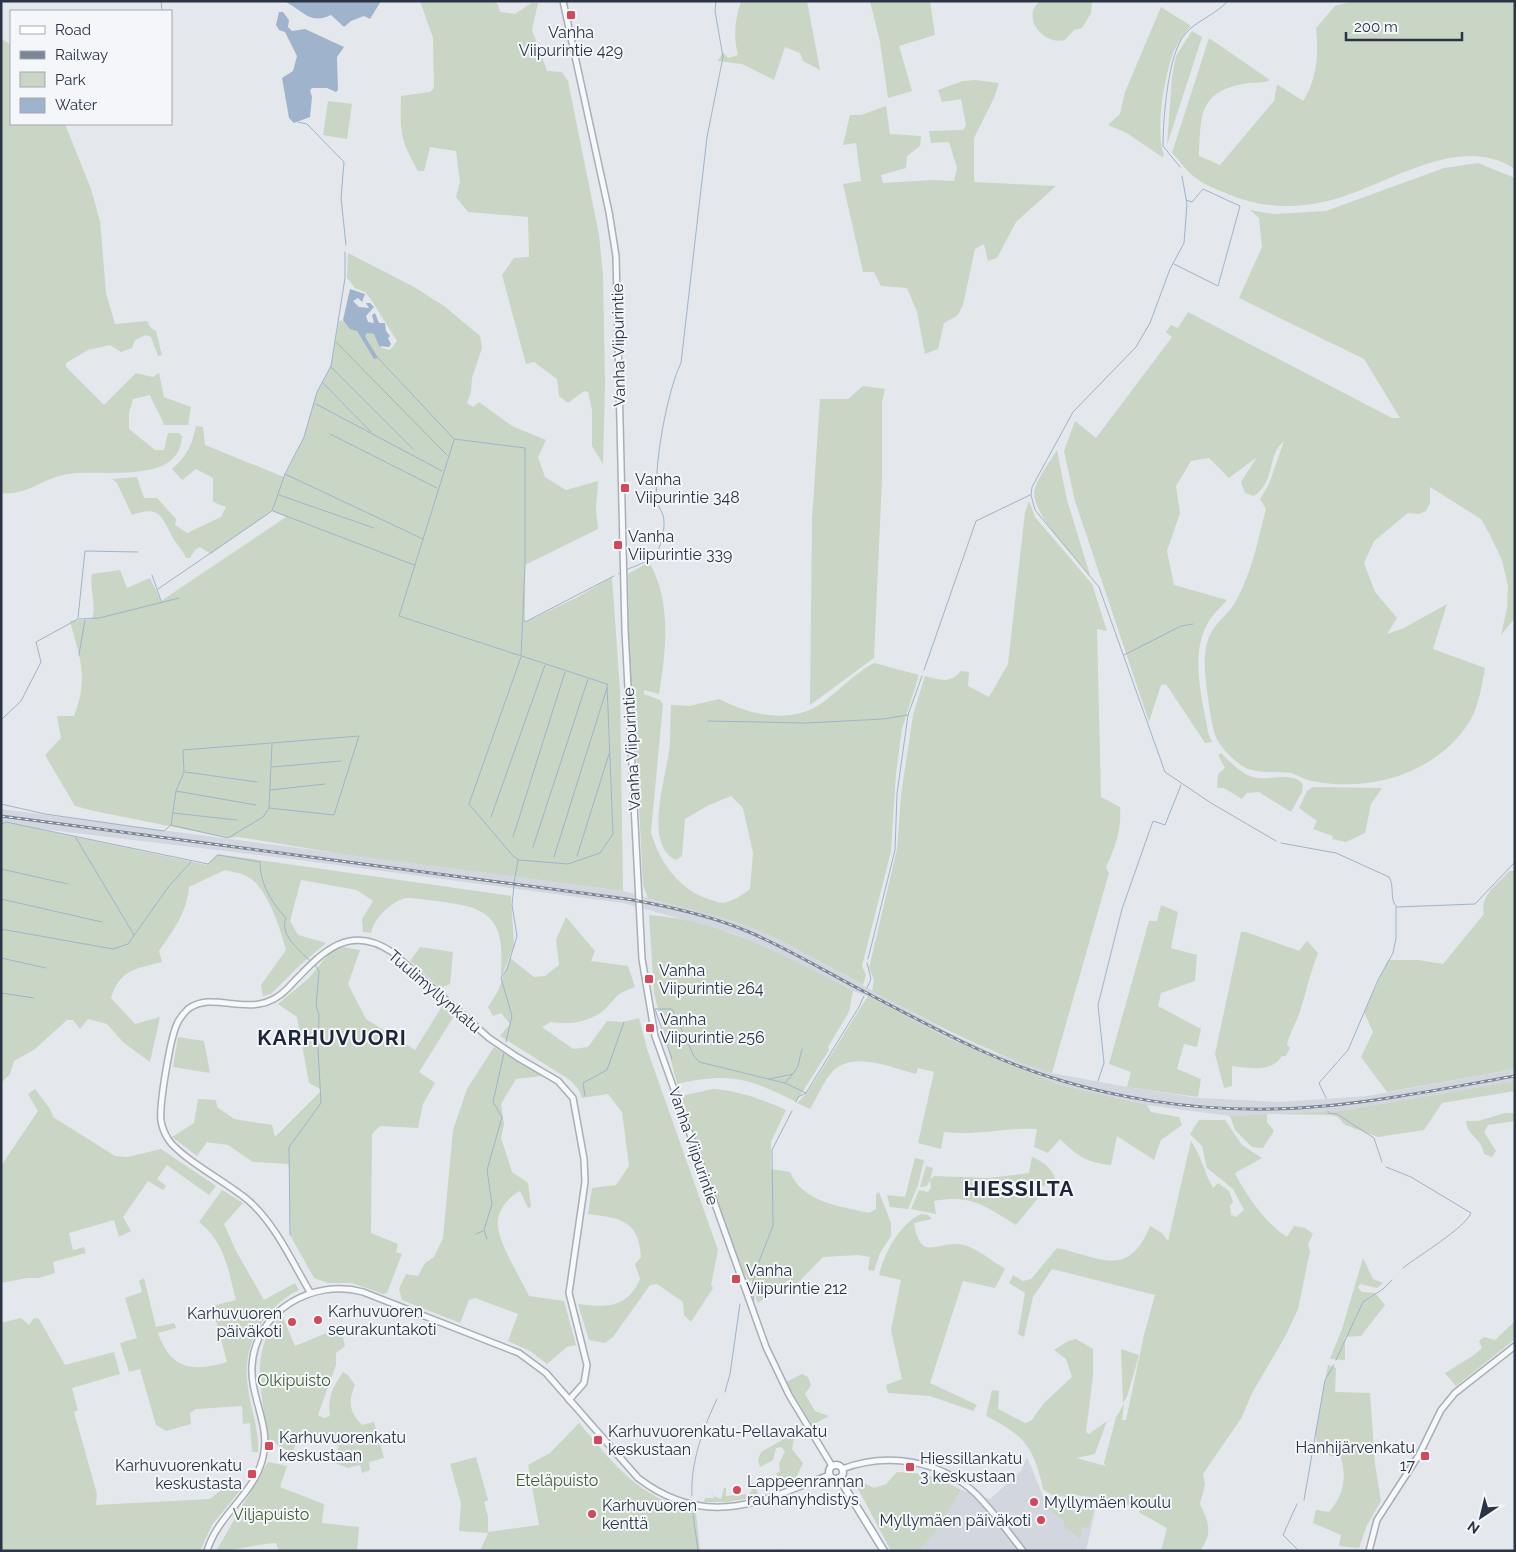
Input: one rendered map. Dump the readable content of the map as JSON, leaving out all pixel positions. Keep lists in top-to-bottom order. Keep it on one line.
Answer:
{"streets":{"street":["Vanha Viipurintie","Tuulimyllynkatu"]},"districts":["KARHUVUORI","HIESSILTA"],"parks":["Olkipuisto","Eteläpuisto","Viljapuisto"],"places":{"transit":["Vanha Viipurintie 429","Vanha Viipurintie 348","Vanha Viipurintie 339","Vanha Viipurintie 264","Vanha Viipurintie 256","Vanha Viipurintie 212","Karhuvuorenkatu-Pellavakatu keskustaan","Karhuvuorenkatu keskustaan","Hanhijärvenkatu 17","Hiessillankatu 3 keskustaan","Karhuvuorenkatu keskustasta"],"other":["Karhuvuoren seurakuntakoti","Karhuvuoren päiväkoti","Lappeenrannan rauhanyhdistys","Myllymäen koulu","Karhuvuoren kenttä","Myllymäen päiväkoti"]},"legend":["Road","Railway","Park","Water"],"scale_bar":"200 m","north":"bottom left"}
